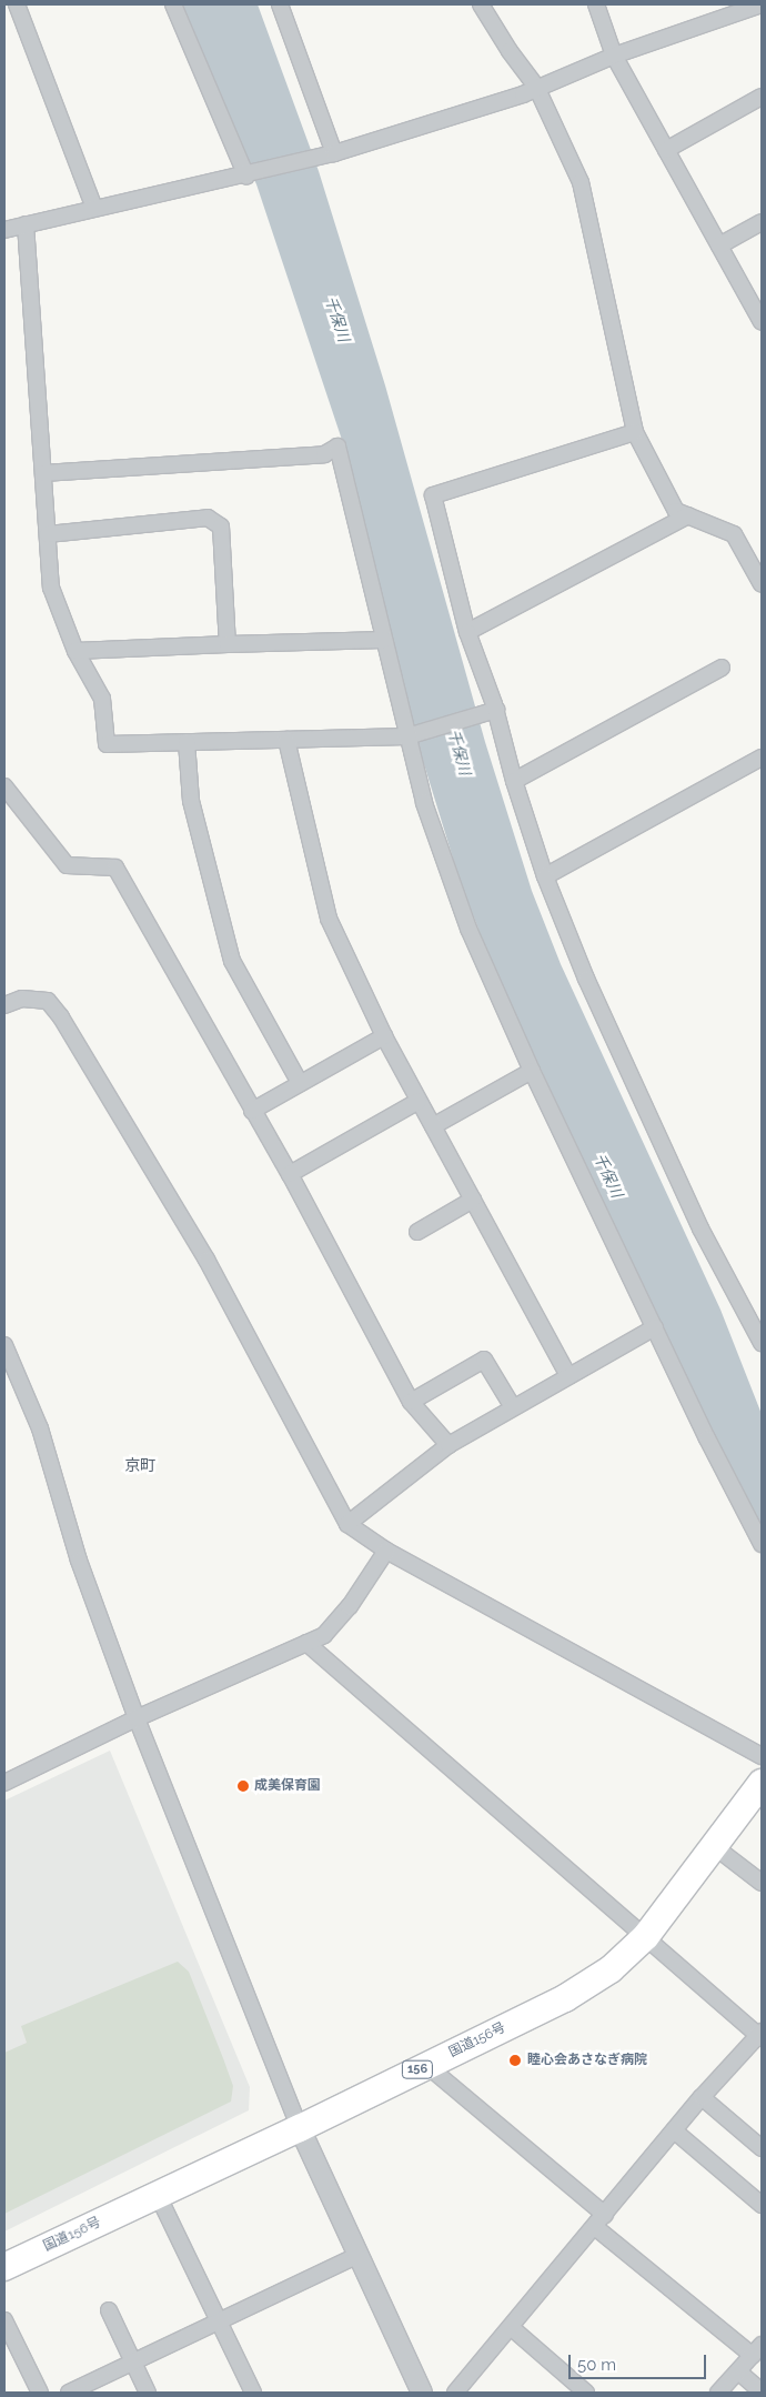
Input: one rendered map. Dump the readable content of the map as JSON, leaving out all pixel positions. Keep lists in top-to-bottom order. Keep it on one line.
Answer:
{"streets":{"highway":["国道156号","156"]},"districts":["京町"],"water":["千保川"],"places":["成美保育園","睦心会あさなぎ病院"],"scale_bar":"50 m"}
